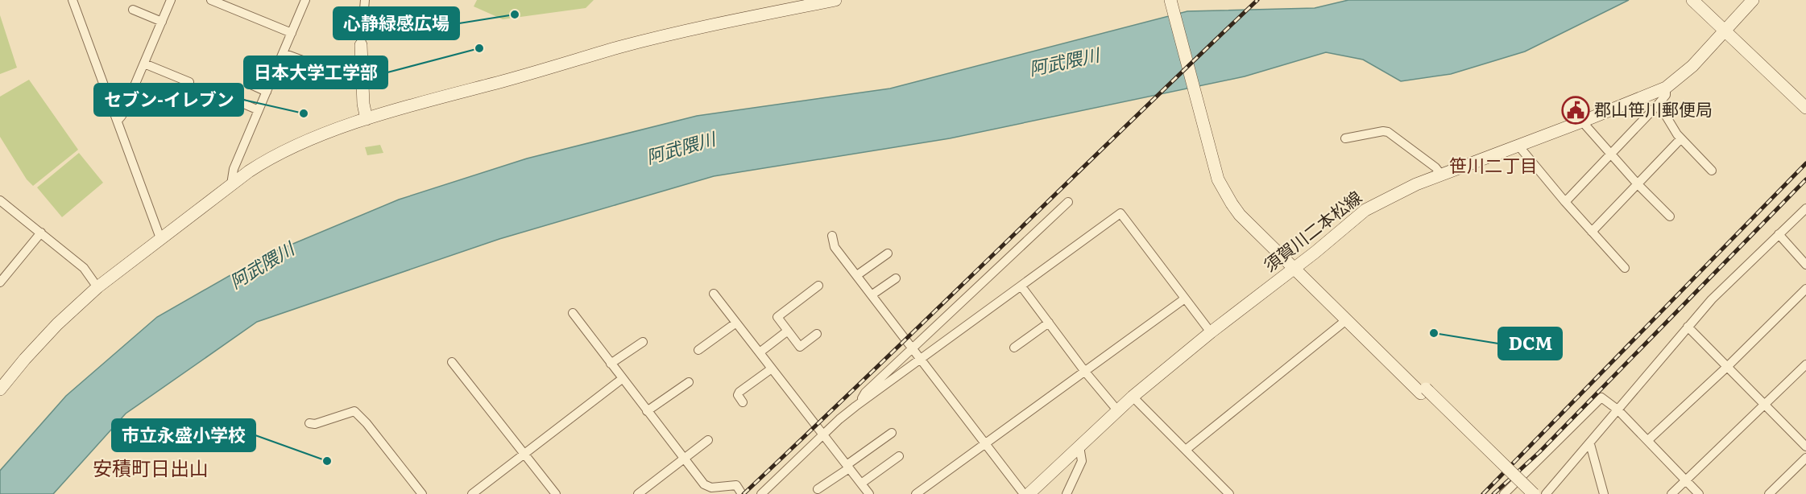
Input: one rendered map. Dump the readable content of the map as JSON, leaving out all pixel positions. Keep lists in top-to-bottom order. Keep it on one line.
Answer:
{"streets":{"street":["須賀川二本松線"]},"districts":["笹川二丁目","安積町日出山"],"water":["阿武隈川"],"places":{"other":["心静緑感広場","日本大学工学部","セブン-イレブン","DCM","市立永盛小学校"],"public building":["郡山笹川郵便局"]}}
